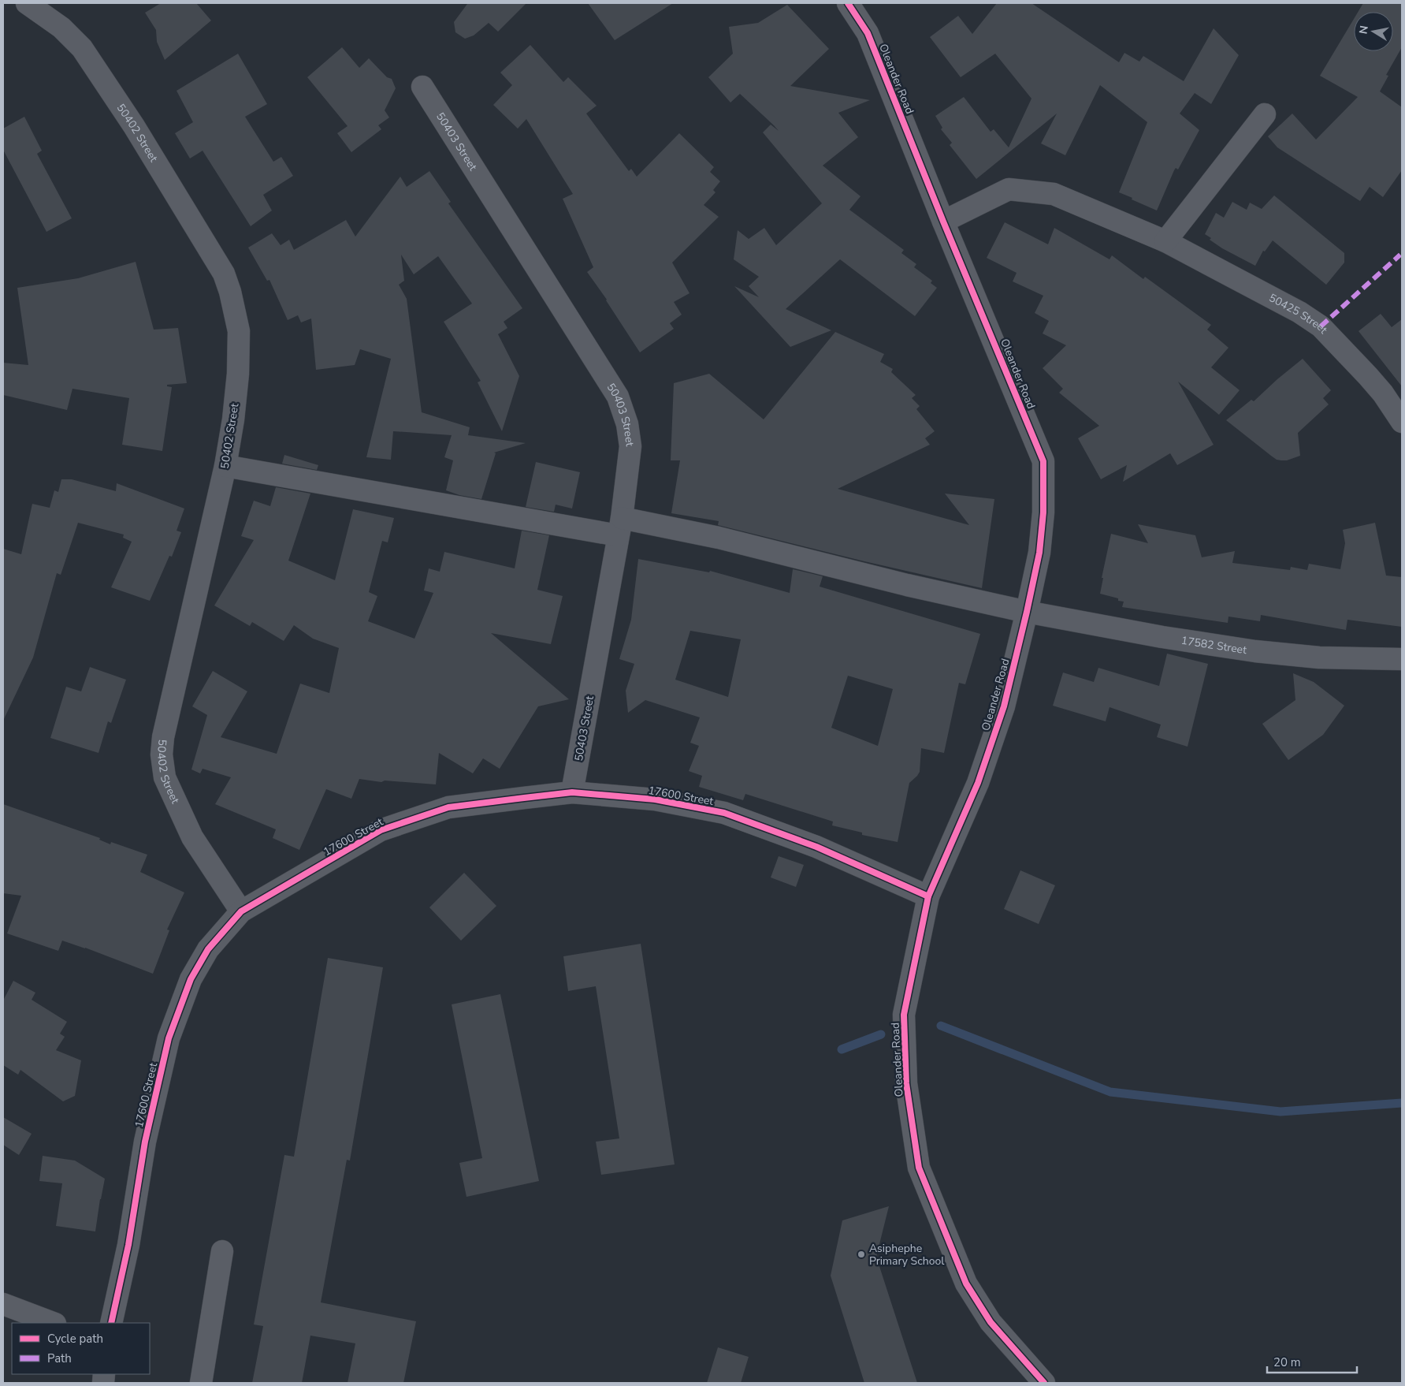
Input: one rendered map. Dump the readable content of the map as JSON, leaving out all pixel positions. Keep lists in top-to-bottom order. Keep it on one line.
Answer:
{"streets":{"street":["Oleander Road","50402 Street","50403 Street","50425 Street","17582 Street","17600 Street"]},"crossings":[["Oleander Road","50425 Street"],["Oleander Road","17582 Street"],["Oleander Road","17600 Street"],["50402 Street","17582 Street"],["50402 Street","17600 Street"],["50403 Street","17582 Street"],["50403 Street","17600 Street"]],"places":["Asiphephe Primary School"],"legend":["Cycle path","Path"],"scale_bar":"20 m","north":"left"}
